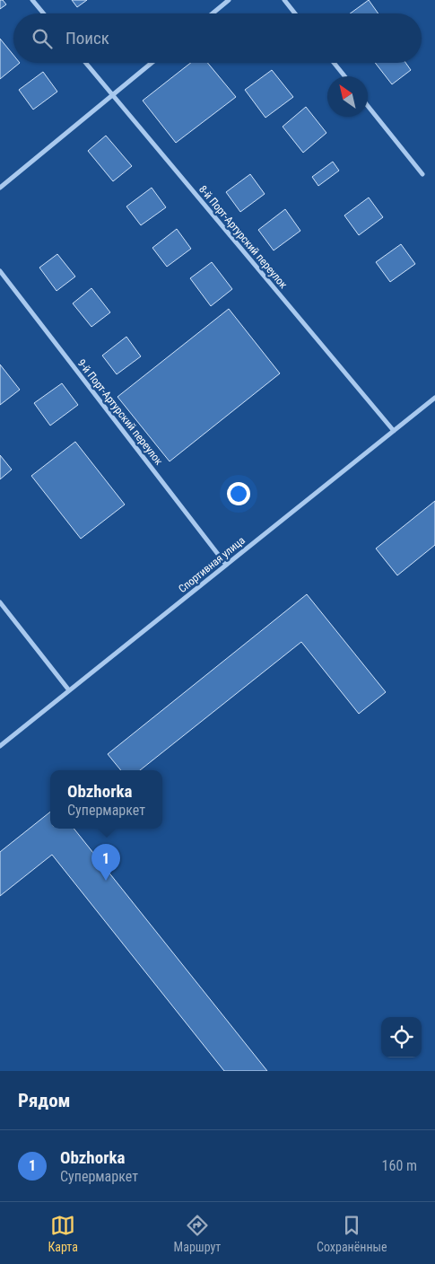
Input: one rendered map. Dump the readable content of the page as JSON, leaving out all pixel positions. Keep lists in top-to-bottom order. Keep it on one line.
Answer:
{"streets":{"street":["8-й Порт-Артурский переулок","9-й Порт-Артурский переулок","Спортивная улица"]},"crossings":[["8-й Порт-Артурский переулок","Спортивная улица"],["9-й Порт-Артурский переулок","Спортивная улица"]],"north":"top left","page":{"search":"Поиск","popup":["Obzhorka","Супермаркет"],"pins":"1","heading":"Рядом","list":[{"mark":"1","name":"Obzhorka","note":"Супермаркет","value":"160 m"}],"nav":["Карта","Маршрут","Сохранённые"]}}
